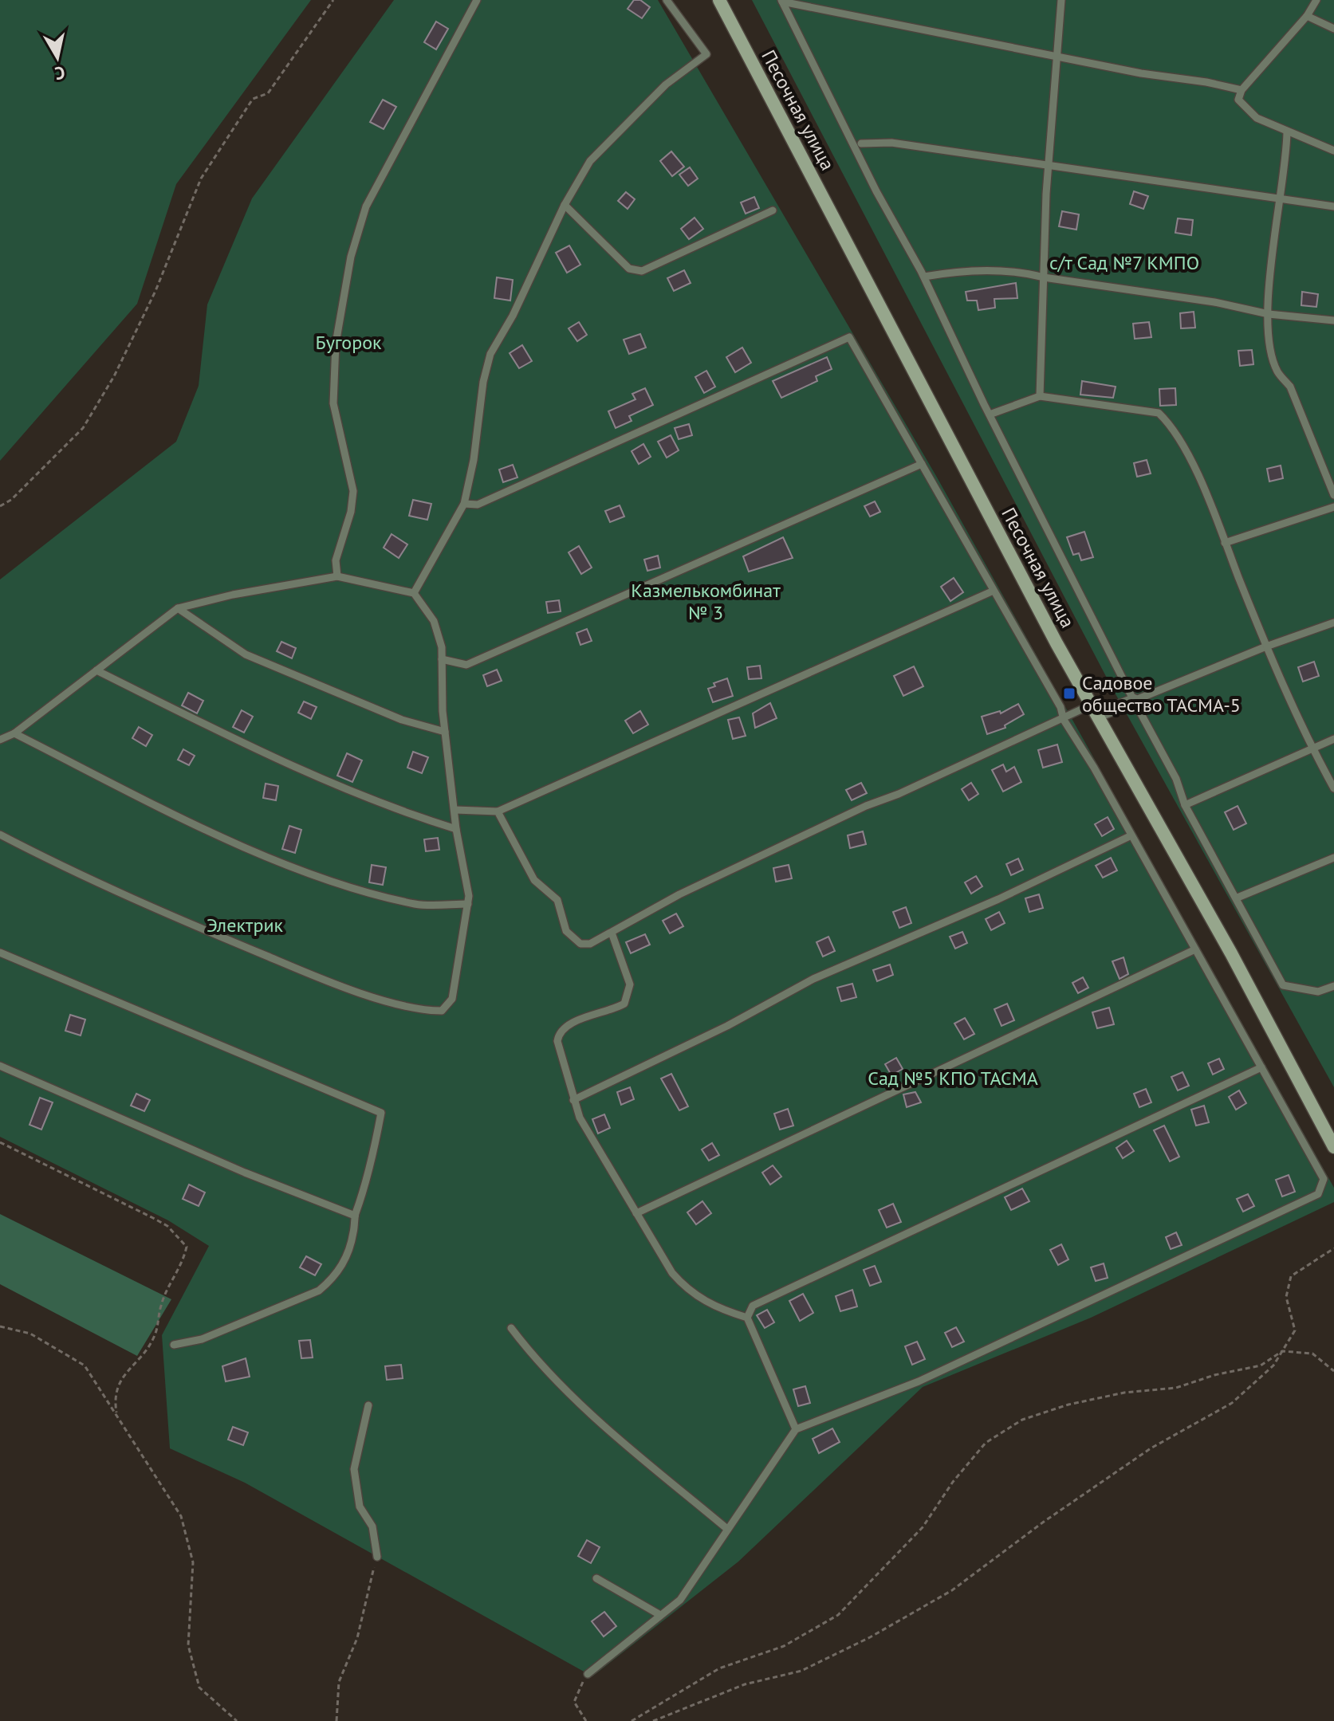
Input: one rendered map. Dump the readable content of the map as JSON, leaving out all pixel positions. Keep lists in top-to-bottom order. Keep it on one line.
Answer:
{"streets":{"main road":["Песочная улица"]},"parks":["с/т Сад №7 КМПО","Бугорок","Казмелькомбинат № 3","Электрик","Сад №5 КПО ТАСМА"],"places":{"transit":["Садовое общество ТАСМА-5"]},"north":"bottom"}
